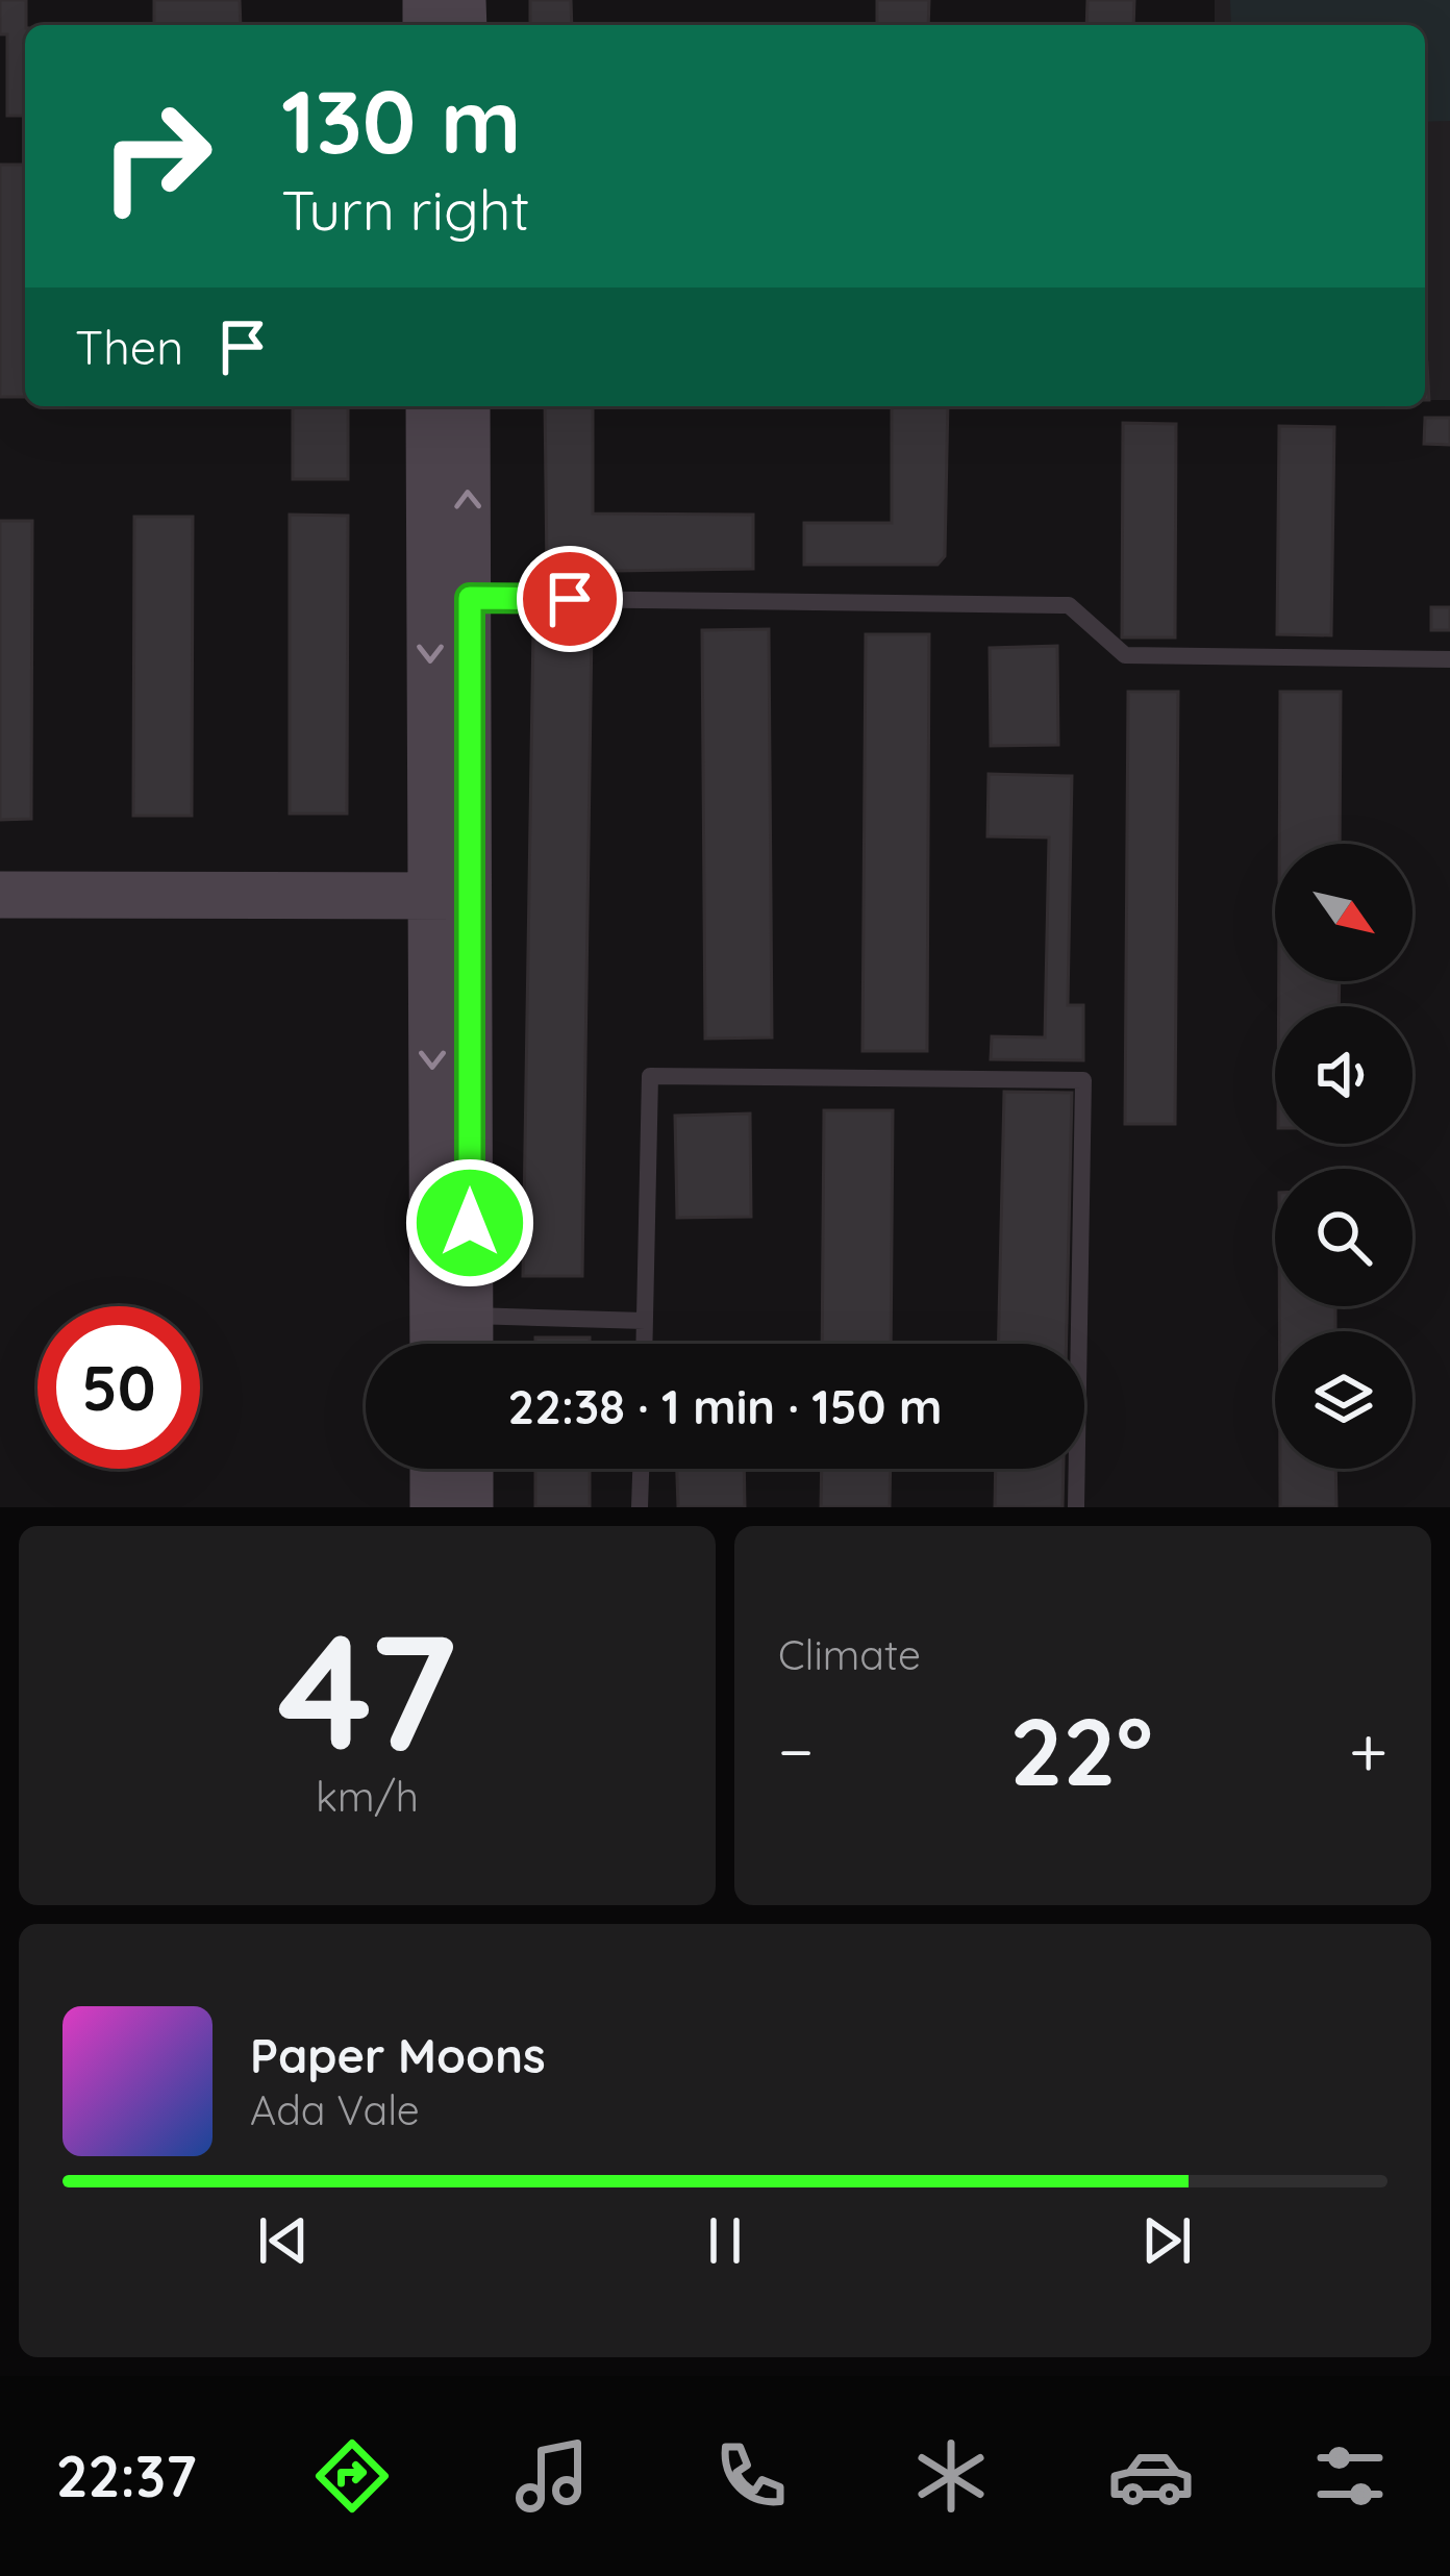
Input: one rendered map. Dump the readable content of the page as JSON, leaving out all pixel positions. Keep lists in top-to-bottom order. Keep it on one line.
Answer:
{"north":"bottom right","page":{"turn":["130 m","Turn right"],"then":"Then","limit":"50","trip":"22:38 · 1 min · 150 m","tile":[["47","km/h"],"Climate"],"heat":["−","22°","+"],"song":["Paper Moons","Ada Vale"],"tabs":"22:37"}}
